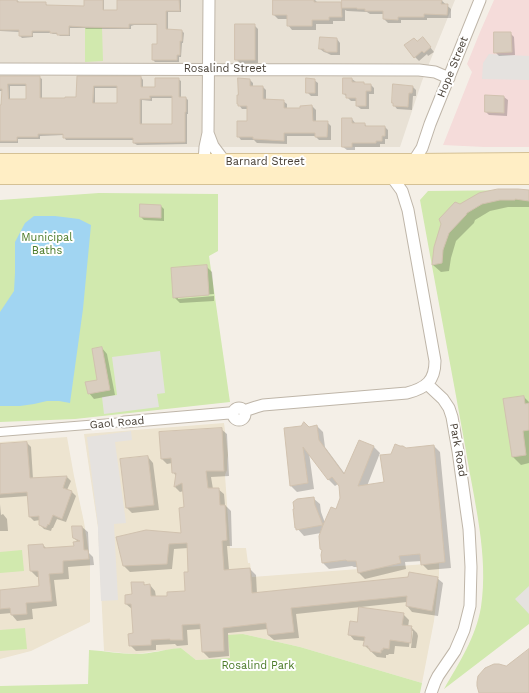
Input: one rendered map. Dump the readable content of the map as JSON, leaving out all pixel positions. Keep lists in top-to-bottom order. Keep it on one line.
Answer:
{"streets":{"main road":["Barnard Street"],"street":["Hope Street","Rosalind Street","Gaol Road","Park Road"]},"crossings":[["Hope Street","Rosalind Street"],["Hope Street","Barnard Street"],["Gaol Road","Park Road"]],"parks":["Municipal Baths","Rosalind Park"]}
